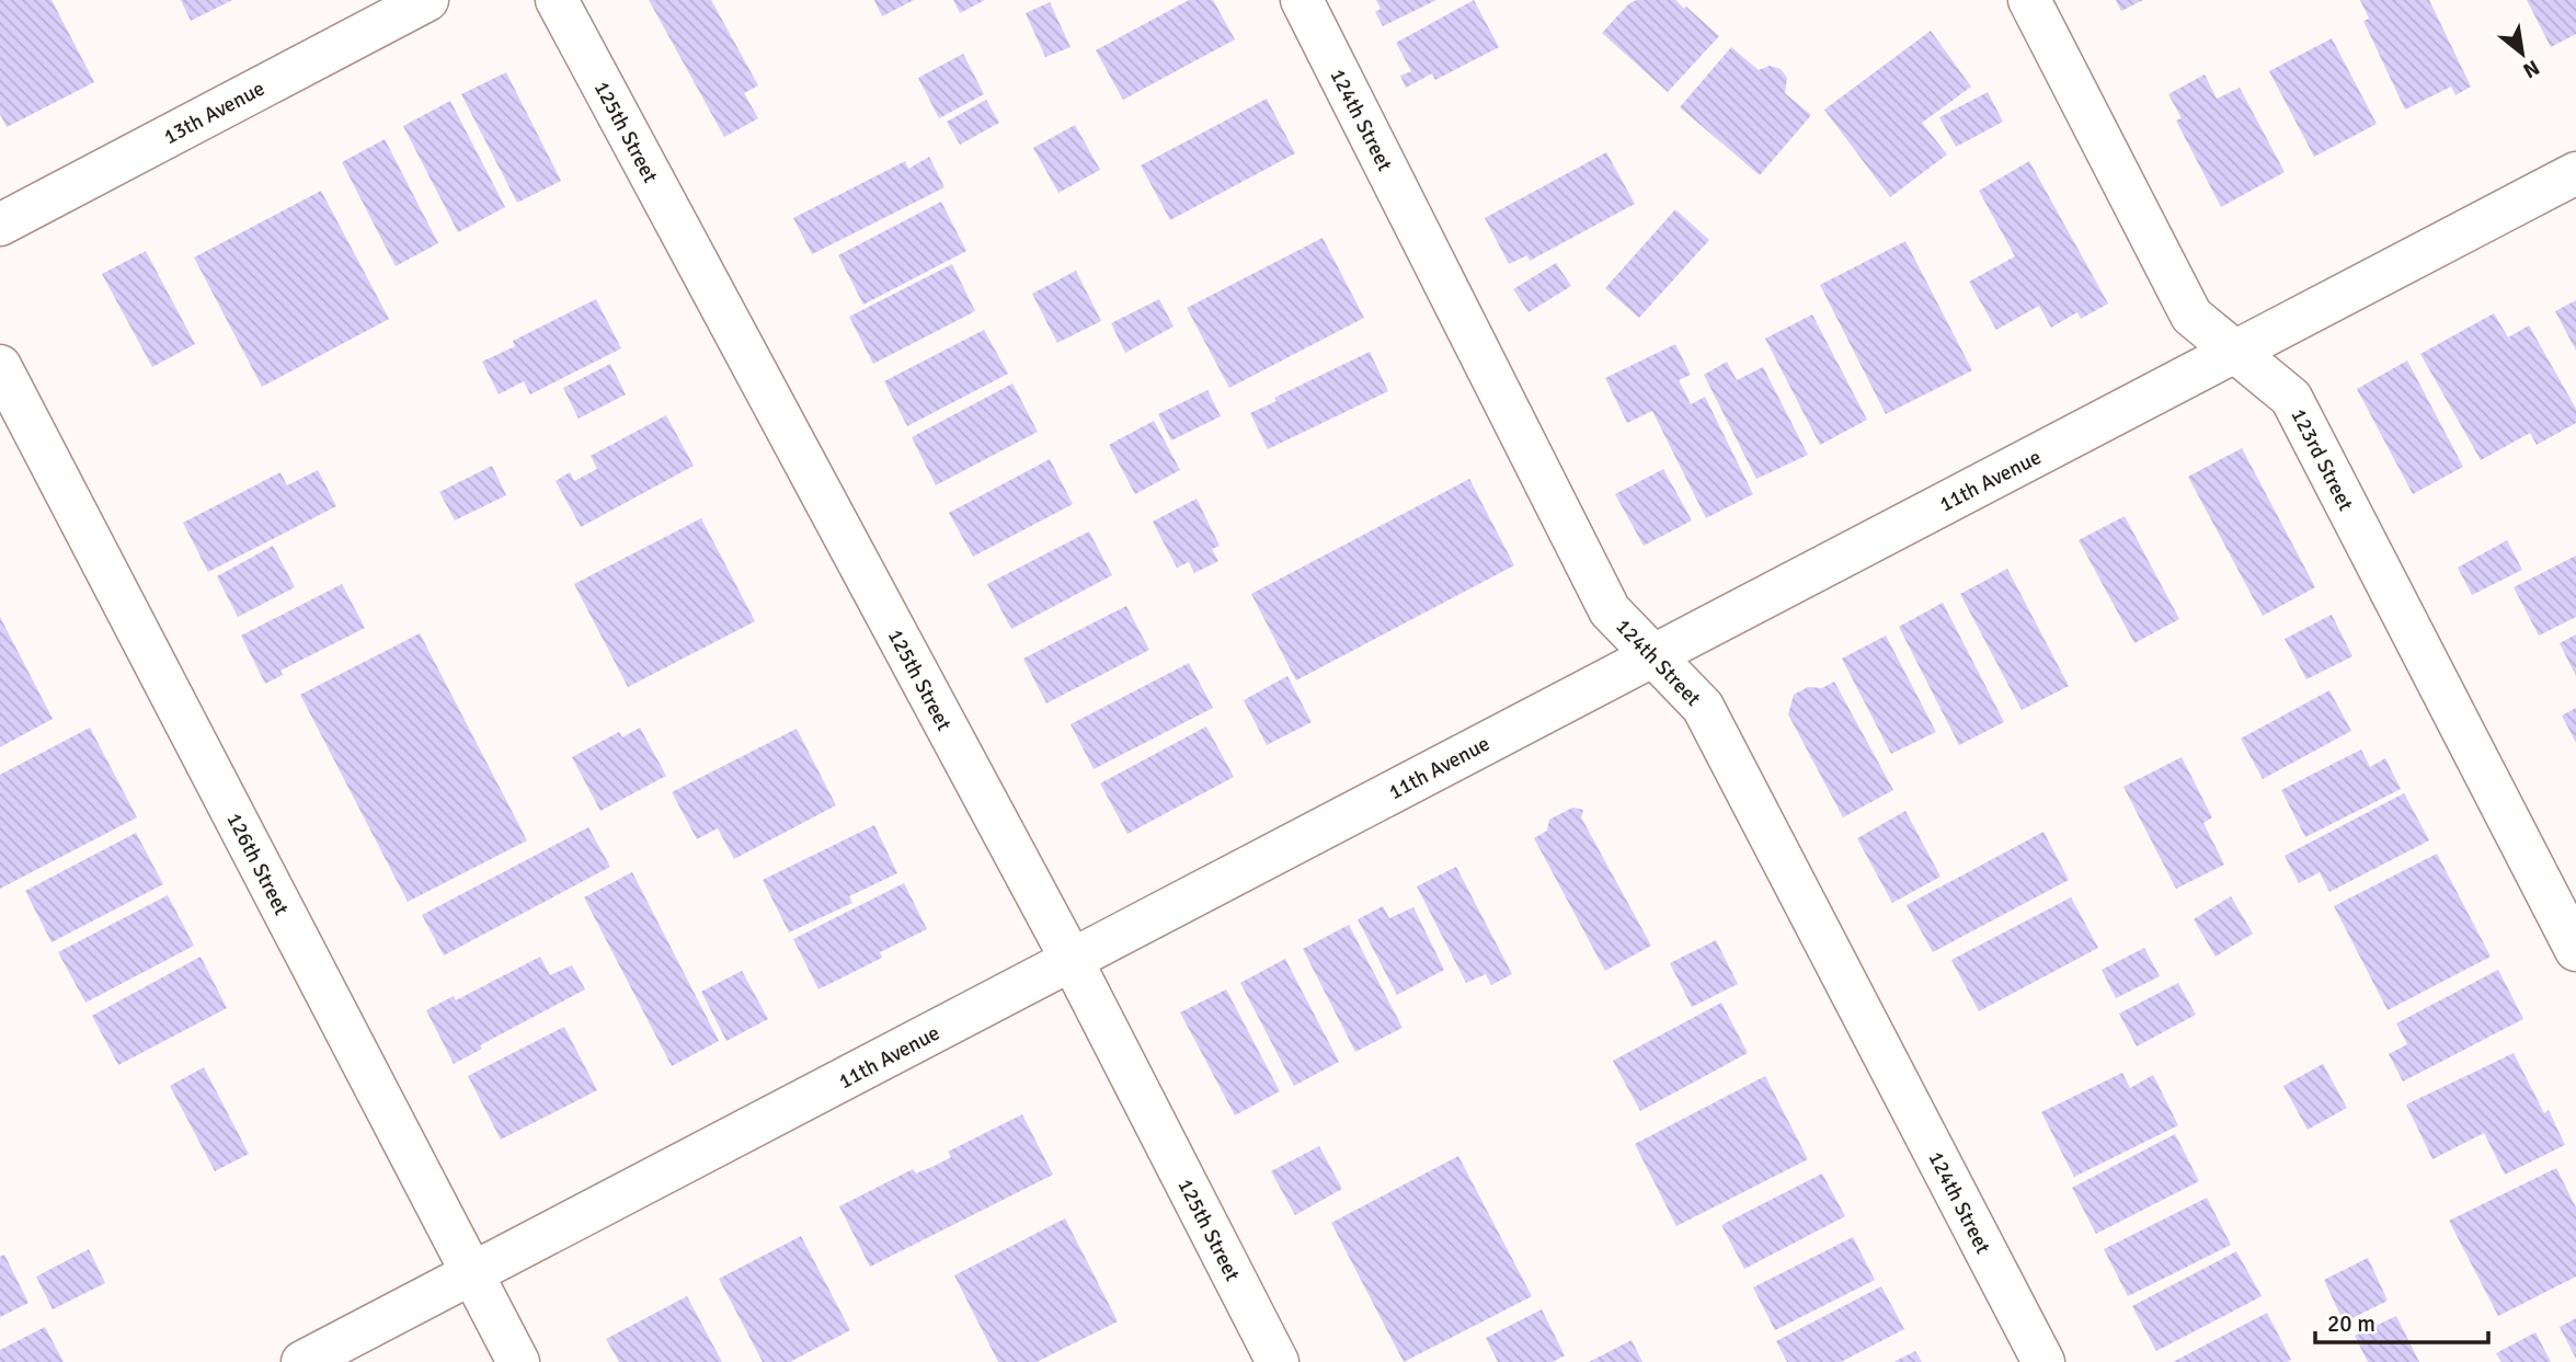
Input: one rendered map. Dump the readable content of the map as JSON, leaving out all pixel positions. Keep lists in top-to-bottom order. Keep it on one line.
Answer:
{"streets":{"street":["13th Avenue","124th Street","125th Street","123rd Street","11th Avenue","126th Street"]},"crossings":[["124th Street","11th Avenue"],["125th Street","11th Avenue"],["123rd Street","11th Avenue"],["11th Avenue","126th Street"]],"scale_bar":"20 m","north":"bottom right"}
